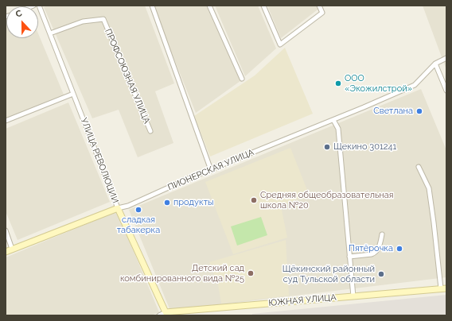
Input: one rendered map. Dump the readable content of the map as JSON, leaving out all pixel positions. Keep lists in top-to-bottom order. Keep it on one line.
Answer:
{"streets":{"street":["ПРОФСОЮЗНАЯ УЛИЦА","УЛИЦА РЕВОЛЮЦИИ","ПИОНЕРСКАЯ УЛИЦА","ЮЖНАЯ УЛИЦА"]},"crossings":[["ПРОФСОЮЗНАЯ УЛИЦА","УЛИЦА РЕВОЛЮЦИИ"],["УЛИЦА РЕВОЛЮЦИИ","ПИОНЕРСКАЯ УЛИЦА"],["УЛИЦА РЕВОЛЮЦИИ","ЮЖНАЯ УЛИЦА"]],"places":["ООО «Экожилстрой»","Светлана","Щекино 301241","Средняя общеобразовательная школа №20","продукты","сладкая табакерка","Пятёрочка","Детский сад комбинированного вида №25","Щёкинский районный суд Тульской области"],"north":"top"}
